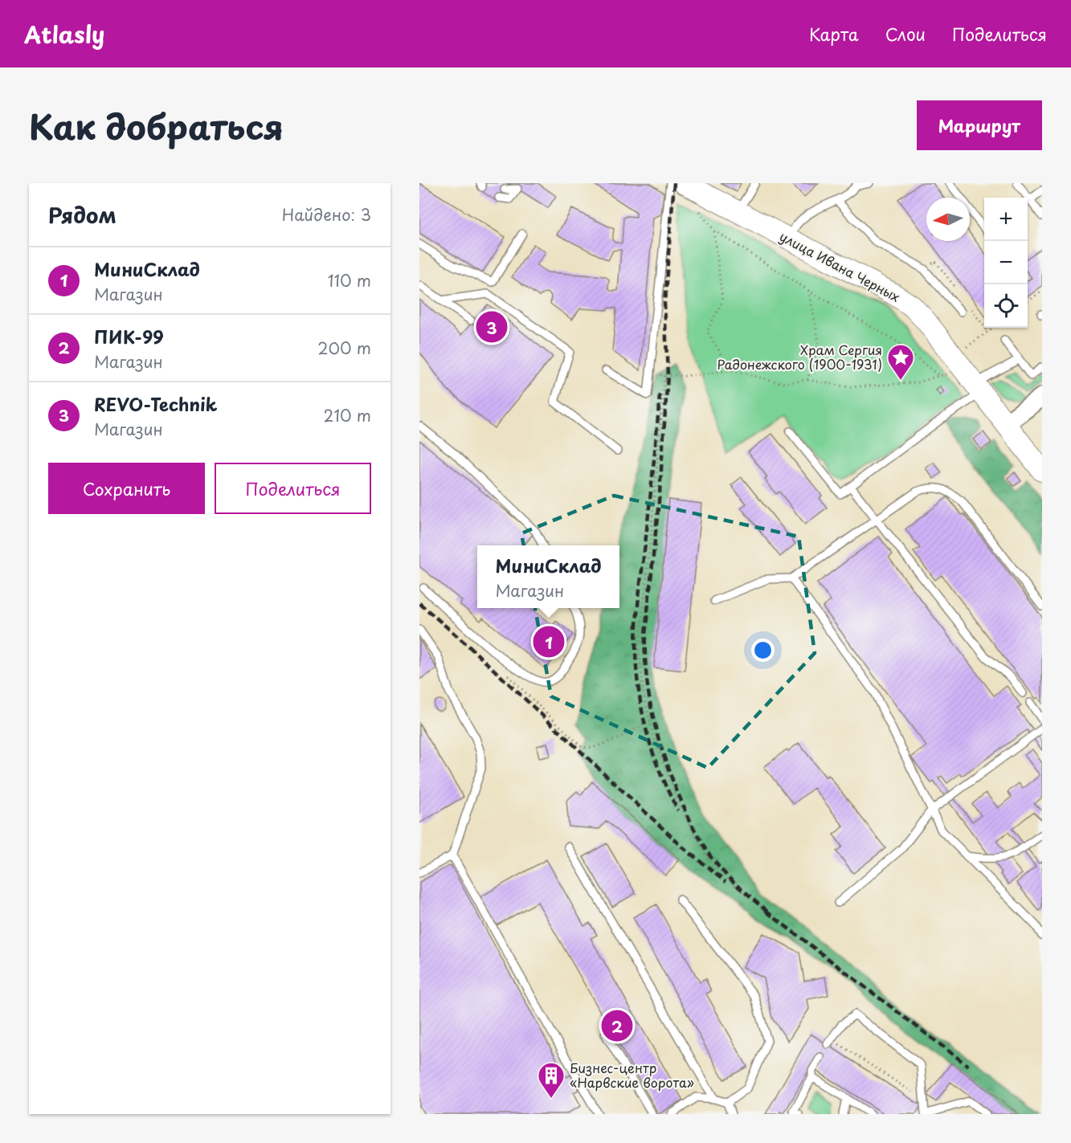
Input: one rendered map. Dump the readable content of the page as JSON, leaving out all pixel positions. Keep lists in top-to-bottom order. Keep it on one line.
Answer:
{"streets":{"main road":["улица Ивана Черных"]},"places":{"place":["Храм Сергия Радонежского (1900-1931)"],"building":["Бизнес-центр «Нарвские ворота»"]},"north":"left","page":{"header":"Atlasly","nav":["Карта","Слои","Поделиться"],"title":"Как добраться","buttons":["Маршрут",["Сохранить","Поделиться"]],"heading":["Рядом","Найдено: 3"],"map_buttons":["+","−"],"list":[{"mark":"1","name":"МиниСклад","note":"Магазин","value":"110 m"},{"mark":"2","name":"ПИК-99","note":"Магазин","value":"200 m"},{"mark":"3","name":"REVO-Technik","note":"Магазин","value":"210 m"}],"pins":["3","1","2"],"popup":["МиниСклад","Магазин"]}}
